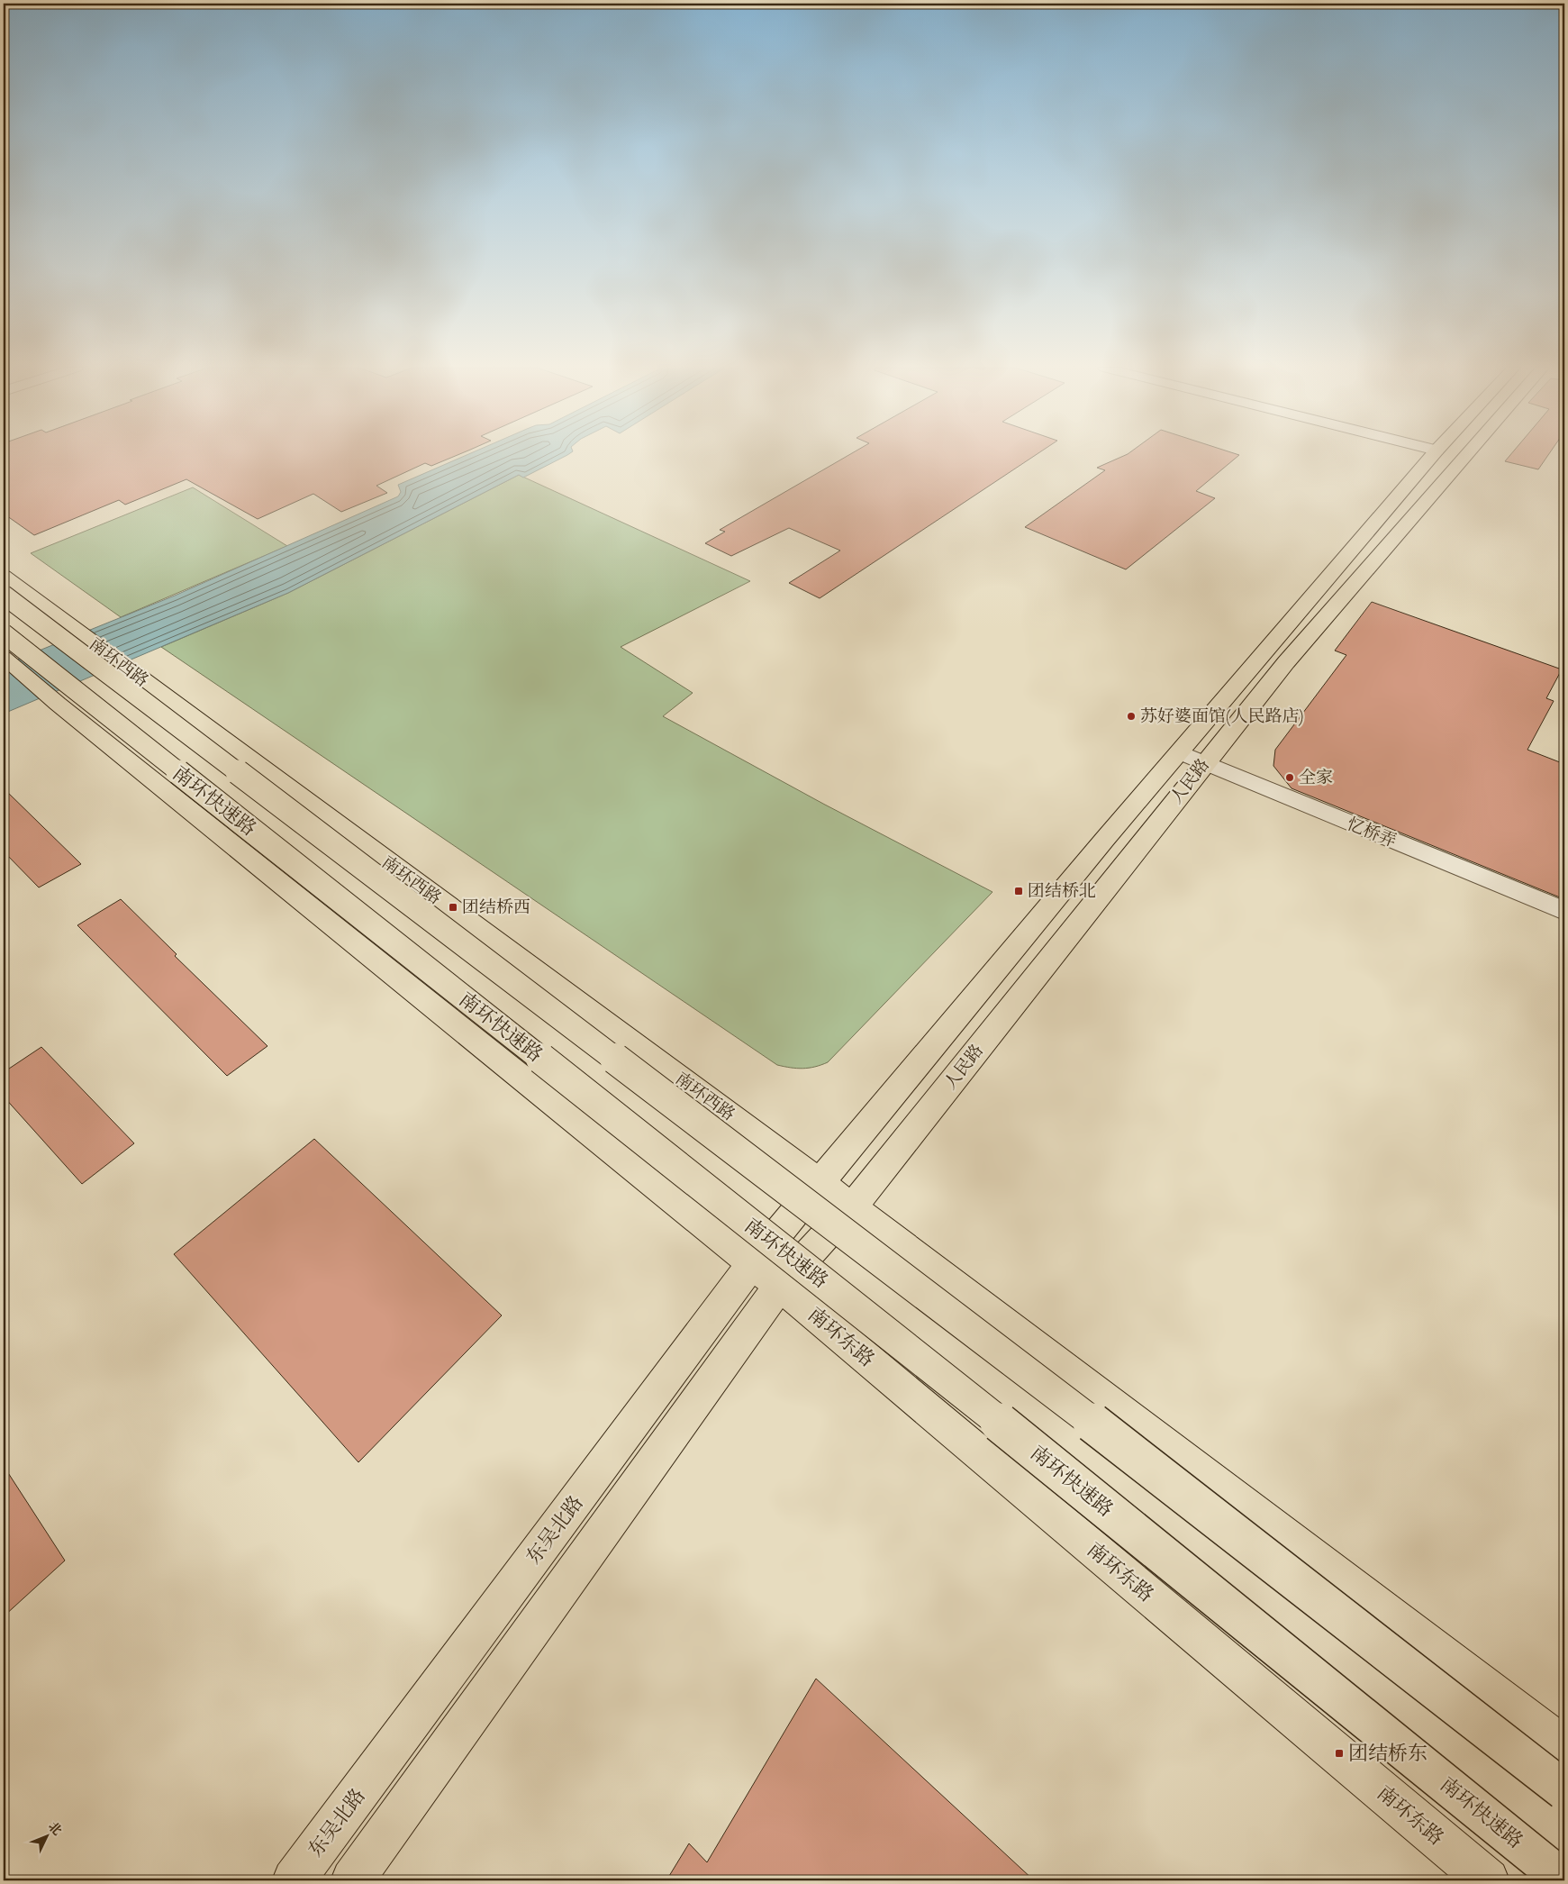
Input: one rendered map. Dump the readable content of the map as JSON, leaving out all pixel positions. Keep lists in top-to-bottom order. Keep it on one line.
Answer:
{"streets":{"main road":["南环西路","人民路","南环快速路","南环东路","东吴北路"],"street":["忆桥弄"]},"crossings":[["南环西路","人民路"],["南环西路","东吴北路"],["人民路","忆桥弄"],["人民路","东吴北路"],["南环东路","东吴北路"]],"places":{"other":["苏好婆面馆(人民路店)","全家"],"transit":["团结桥北","团结桥西","团结桥东"]},"north":"top right"}
